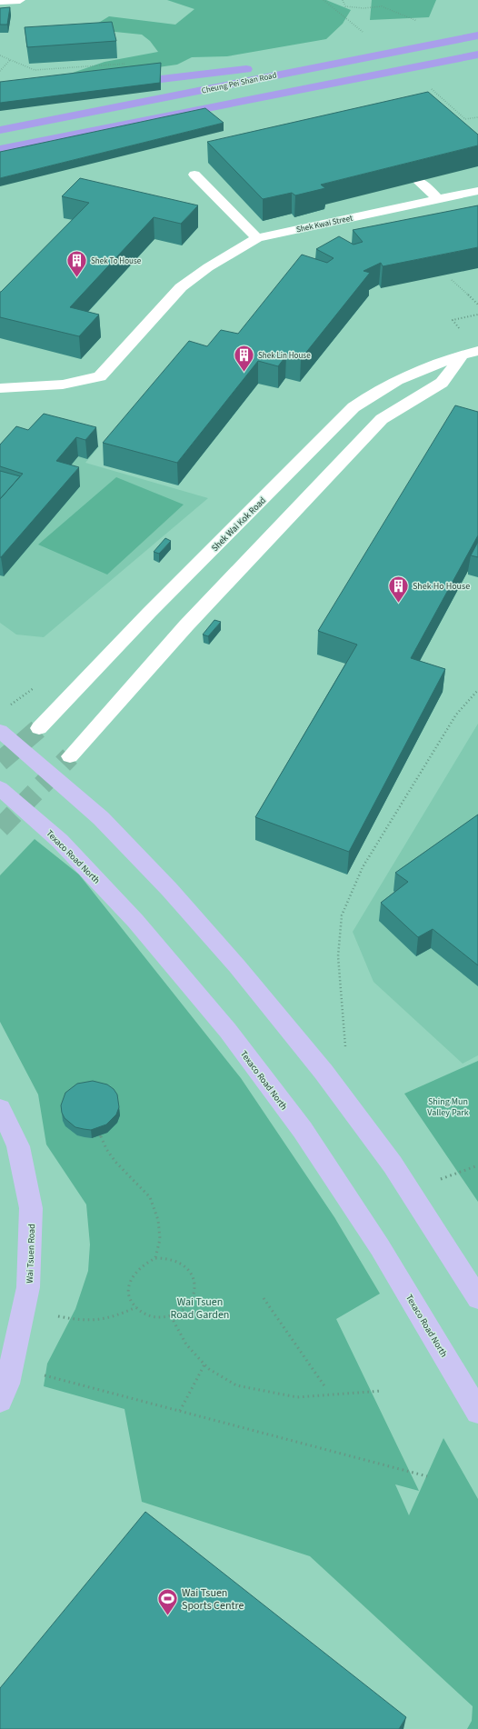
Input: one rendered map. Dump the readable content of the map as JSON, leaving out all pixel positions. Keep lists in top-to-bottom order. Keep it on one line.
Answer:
{"streets":{"highway":["Cheung Pei Shan Road"],"main road":["Texaco Road North","Wai Tsuen Road"],"street":["Shek Kwai Street","Shek Wai Kok Road"]},"parks":["Shing Mun Valley Park","Wai Tsuen Road Garden"],"places":{"building":["Shek To House","Shek Lin House","Shek Ho House"],"sports":["Wai Tsuen Sports Centre"]}}
